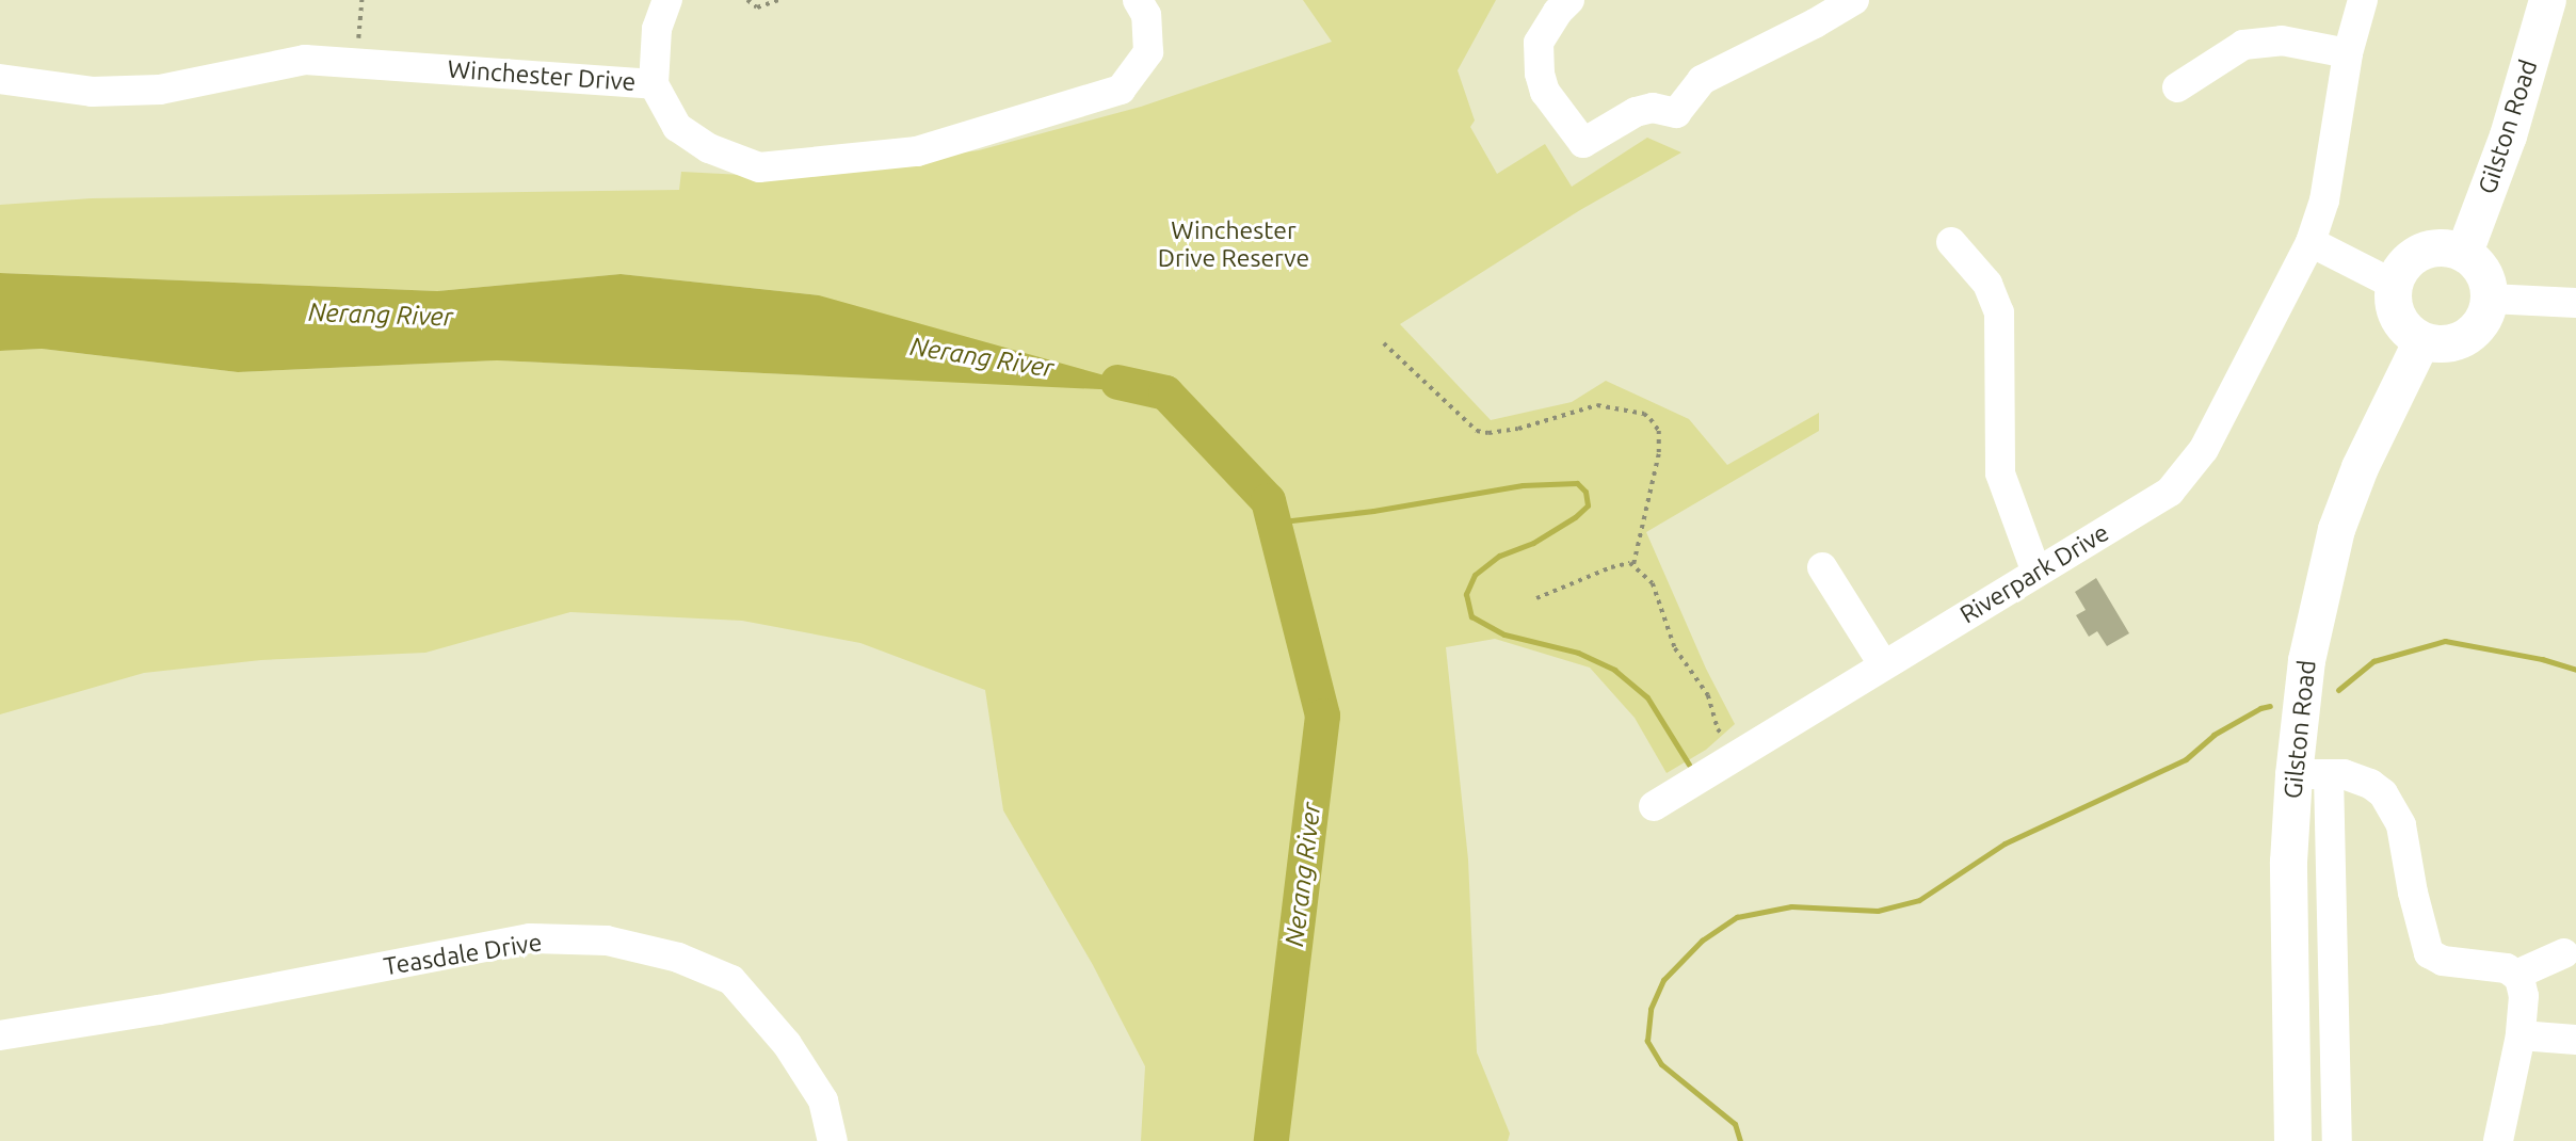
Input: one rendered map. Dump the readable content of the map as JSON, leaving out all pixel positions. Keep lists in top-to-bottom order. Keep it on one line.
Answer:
{"streets":{"main road":["Gilston Road"],"street":["Winchester Drive","Riverpark Drive","Teasdale Drive"]},"water":["Nerang River"],"parks":["Winchester Drive Reserve"]}
